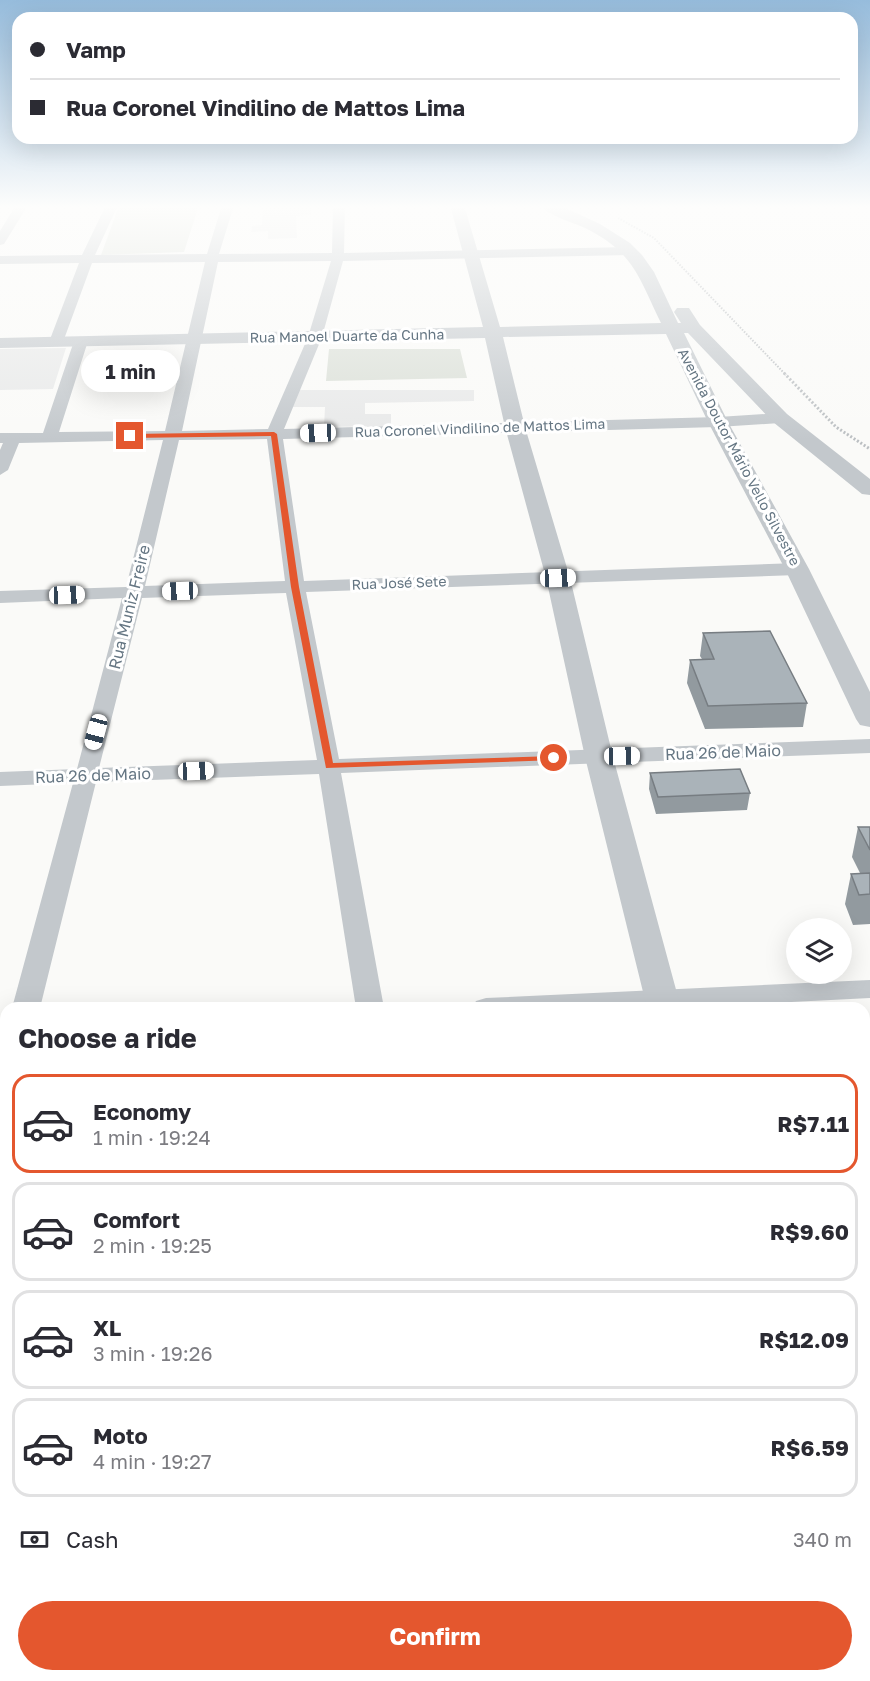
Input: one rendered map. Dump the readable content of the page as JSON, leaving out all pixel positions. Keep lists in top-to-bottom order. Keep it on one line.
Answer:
{"streets":{"street":["Rua Manoel Duarte da Cunha","Rua Coronel Vindilino de Mattos Lima","Avenida Doutor Mário Vello Silvestre","Rua José Sete","Rua Muniz Freire","Rua 26 de Maio"]},"crossings":[["Rua Manoel Duarte da Cunha","Avenida Doutor Mário Vello Silvestre"],["Rua Manoel Duarte da Cunha","Rua Muniz Freire"],["Rua Coronel Vindilino de Mattos Lima","Avenida Doutor Mário Vello Silvestre"],["Rua Coronel Vindilino de Mattos Lima","Rua Muniz Freire"],["Avenida Doutor Mário Vello Silvestre","Rua José Sete"],["Rua José Sete","Rua Muniz Freire"],["Rua Muniz Freire","Rua 26 de Maio"]],"page":{"banner":["Vamp","Rua Coronel Vindilino de Mattos Lima"],"bubble":"1 min","heading":"Choose a ride","list":[{"name":"Economy","note":"1 min · 19:24","value":"R$7.11"},{"name":"Comfort","note":"2 min · 19:25","value":"R$9.60"},{"name":"XL","note":"3 min · 19:26","value":"R$12.09"},{"name":"Moto","note":"4 min · 19:27","value":"R$6.59"}],"pay":["Cash","340 m"],"buttons":"Confirm"}}
